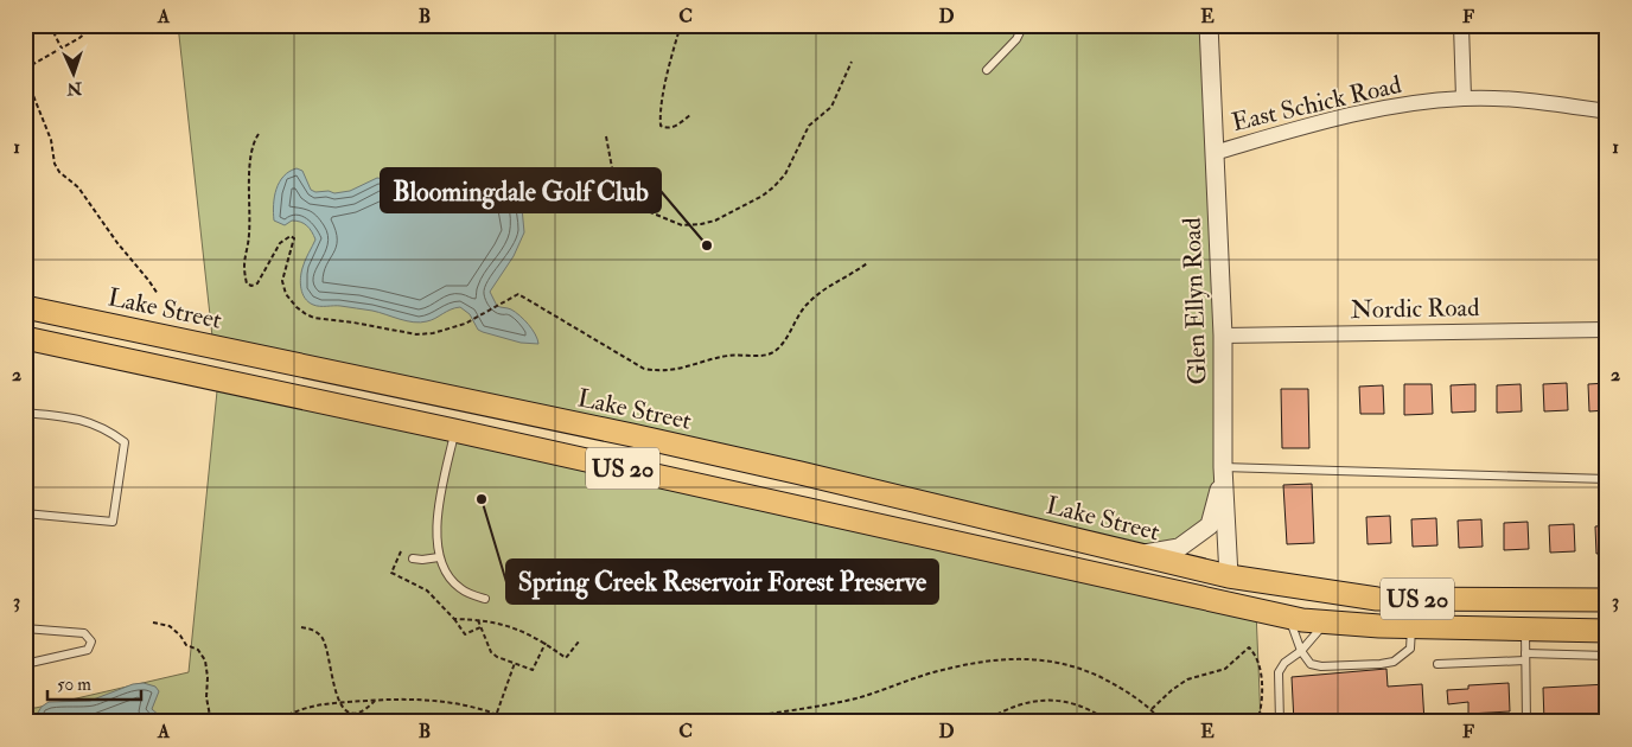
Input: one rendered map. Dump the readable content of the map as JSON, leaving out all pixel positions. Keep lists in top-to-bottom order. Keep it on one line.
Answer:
{"streets":{"main road":["Lake Street","US 20"],"street":["East Schick Road","Glen Ellyn Road","Nordic Road"]},"crossings":[["East Schick Road","Glen Ellyn Road"],["Glen Ellyn Road","Lake Street"],["Glen Ellyn Road","Nordic Road"],["Glen Ellyn Road","US 20"],["Lake Street","US 20"]],"places":["Bloomingdale Golf Club","Spring Creek Reservoir Forest Preserve"],"scale_bar":"50 m","north":"bottom","grid":{"columns":["A","B","C","D","E","F"],"rows":["1","2","3"]}}
